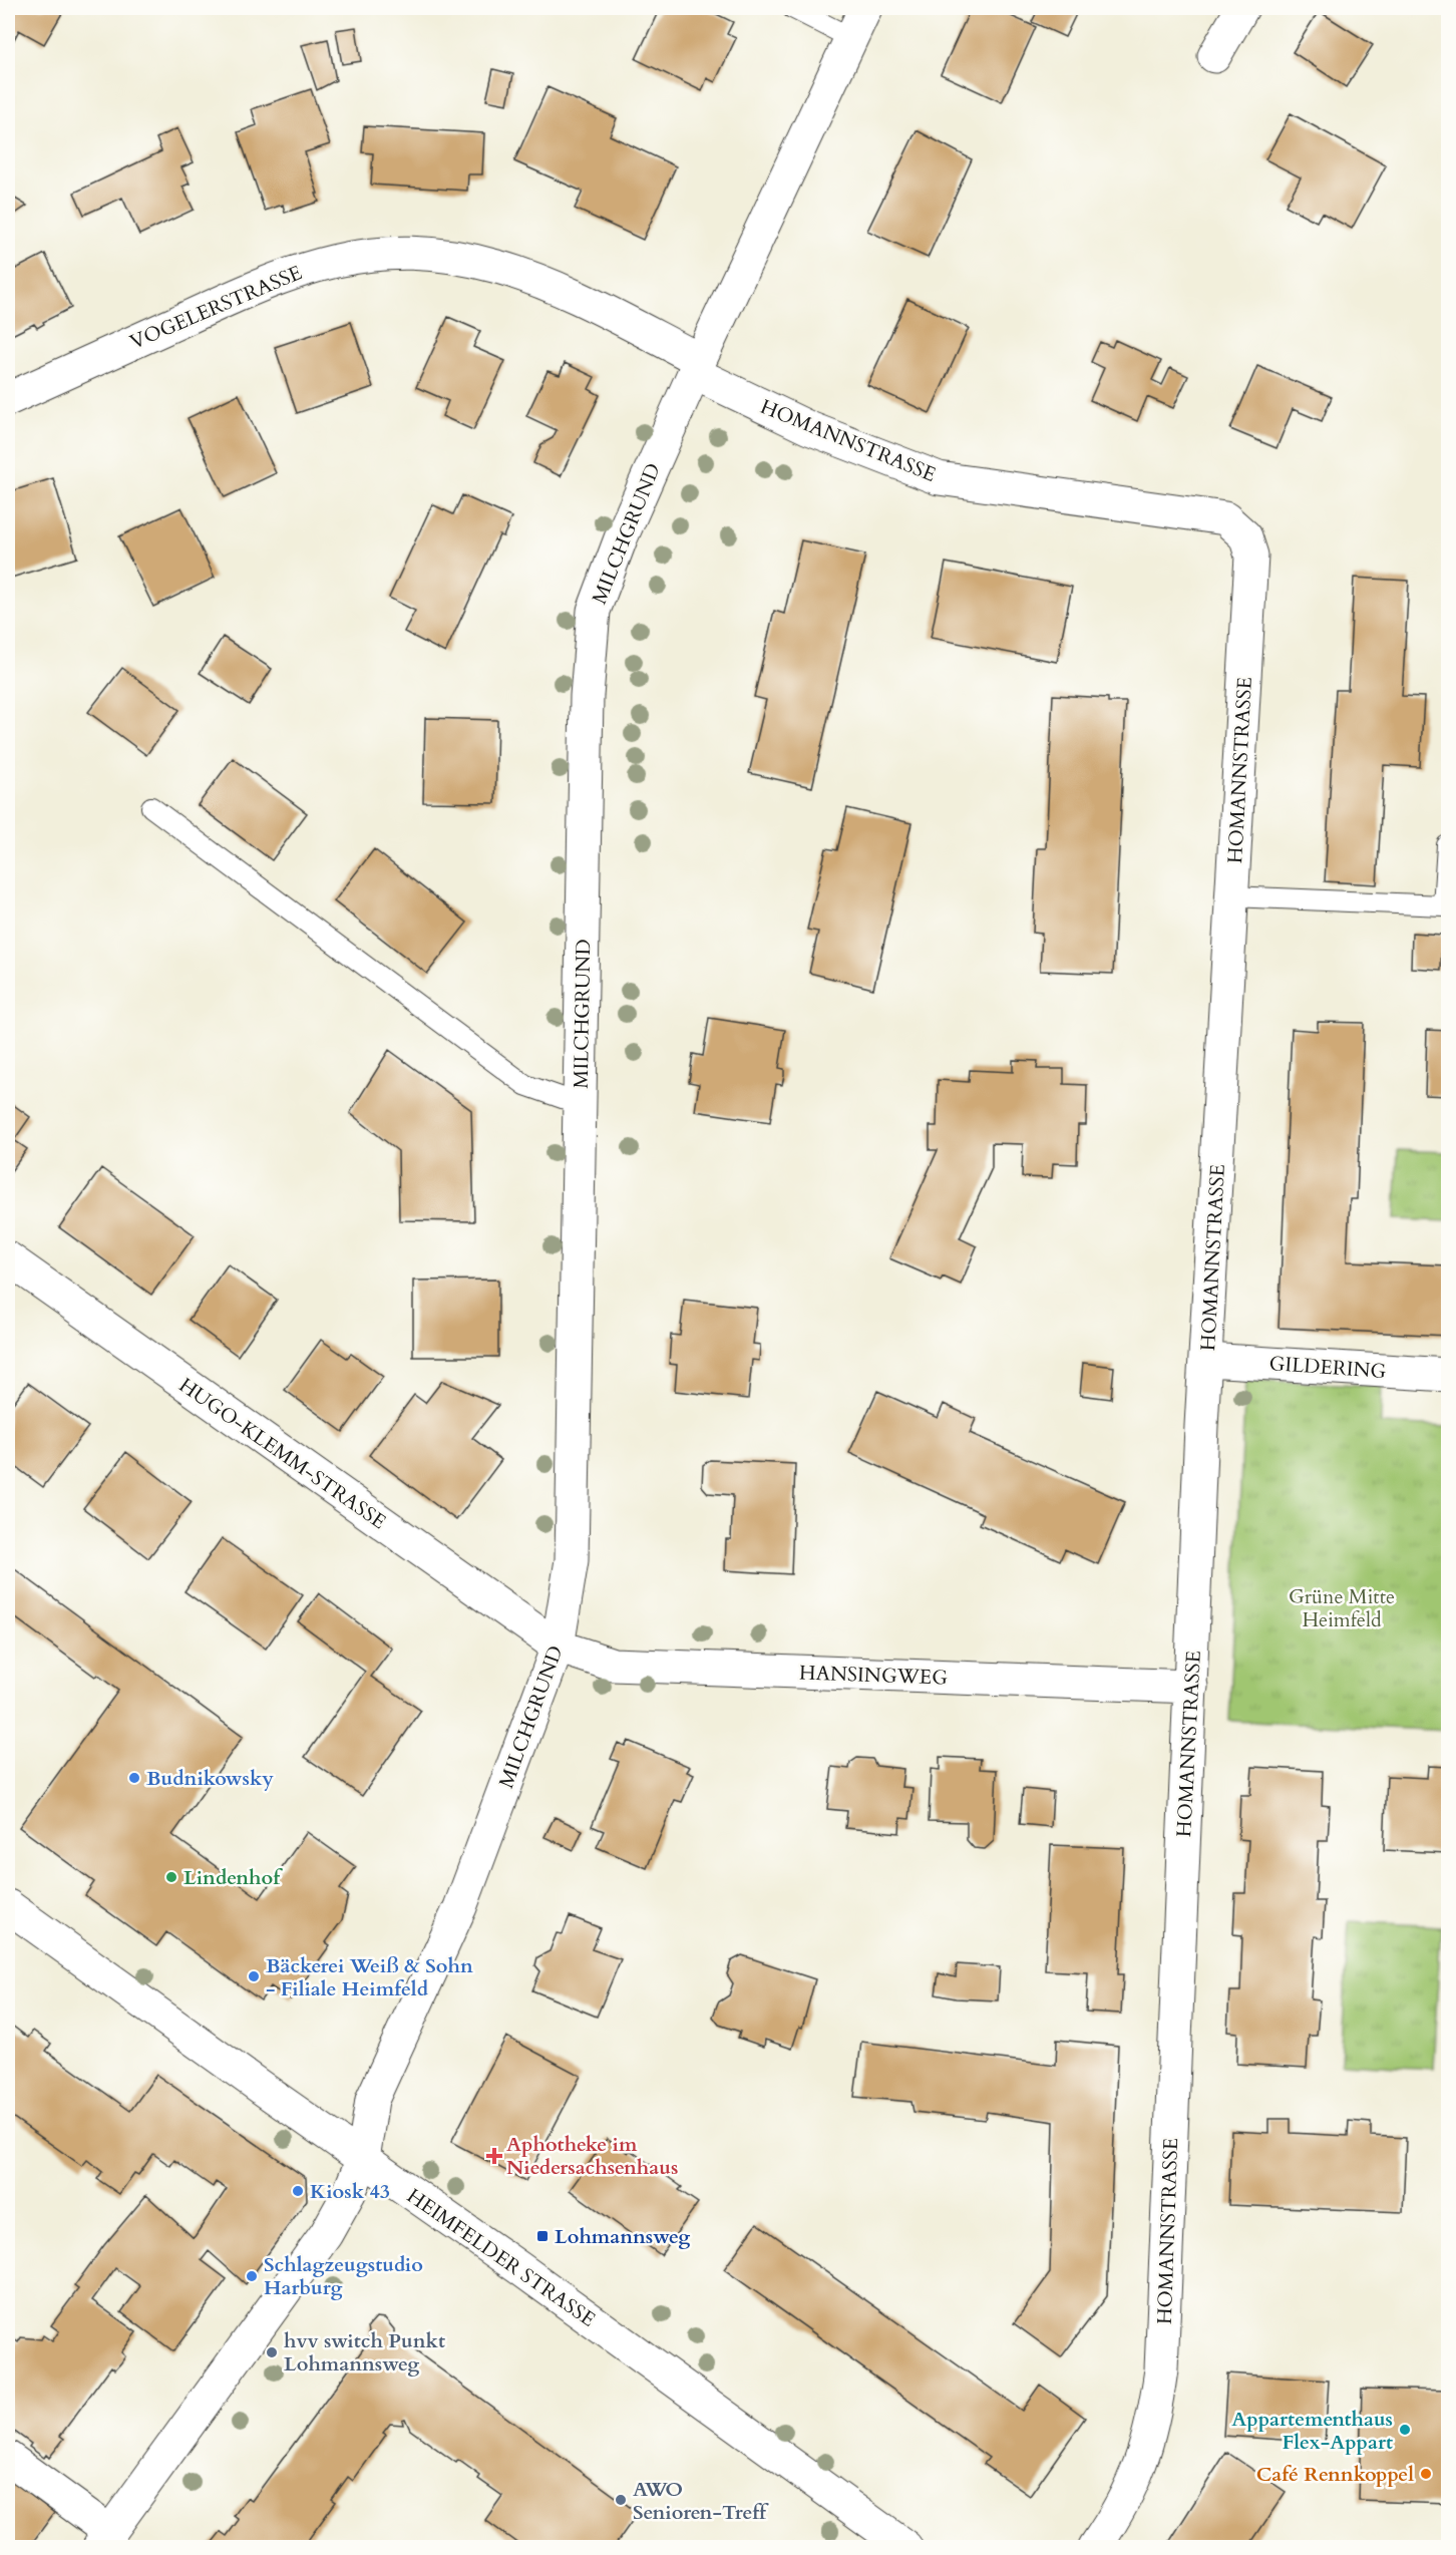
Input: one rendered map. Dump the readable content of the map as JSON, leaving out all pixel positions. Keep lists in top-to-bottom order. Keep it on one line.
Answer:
{"streets":{"street":["VOGELERSTRASSE","HOMANNSTRASSE","MILCHGRUND","GILDERING","HUGO-KLEMM-STRASSE","HANSINGWEG","HEIMFELDER STRASSE"]},"crossings":[["VOGELERSTRASSE","HOMANNSTRASSE"],["VOGELERSTRASSE","MILCHGRUND"],["HOMANNSTRASSE","MILCHGRUND"],["HOMANNSTRASSE","GILDERING"],["HOMANNSTRASSE","HANSINGWEG"],["MILCHGRUND","HUGO-KLEMM-STRASSE"],["MILCHGRUND","HANSINGWEG"],["MILCHGRUND","HEIMFELDER STRASSE"],["HUGO-KLEMM-STRASSE","HANSINGWEG"]],"parks":["Grüne Mitte Heimfeld"],"places":{"other":["Budnikowsky","Lindenhof","Bäckerei Weiß & Sohn - Filiale Heimfeld","Kiosk 43","Schlagzeugstudio Harburg","hvv switch Punkt Lohmannsweg","Appartementhaus Flex-Appart","Café Rennkoppel","AWO Senioren-Treff"],"health":["Aphotheke im Niedersachsenhaus"],"transit":["Lohmannsweg"]}}
